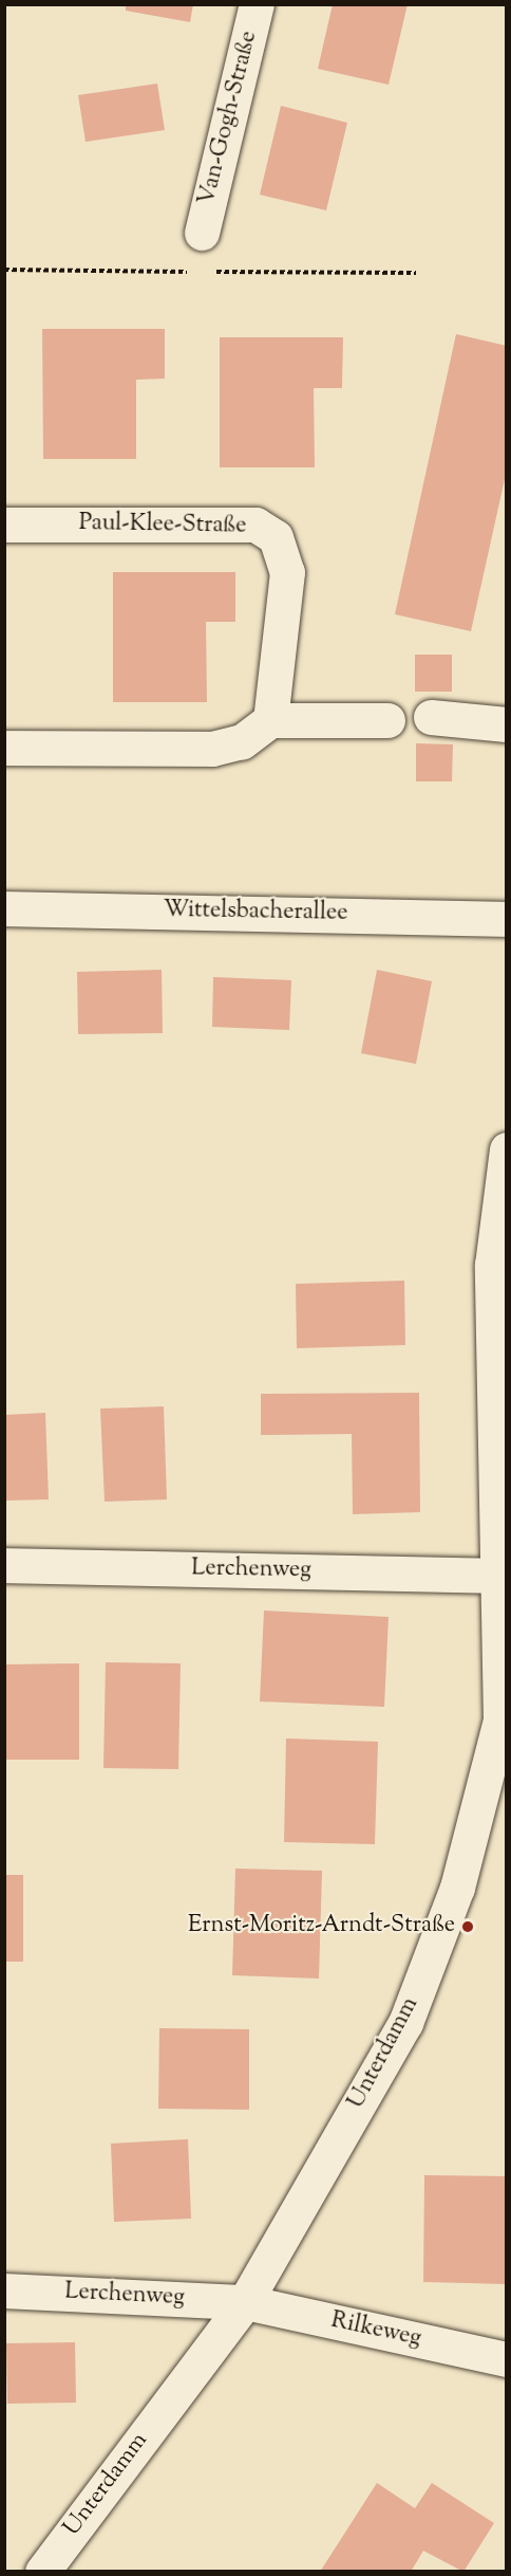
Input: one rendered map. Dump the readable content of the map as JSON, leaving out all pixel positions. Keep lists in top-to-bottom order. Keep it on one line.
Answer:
{"streets":{"street":["Van-Gogh-Straße","Paul-Klee-Straße","Wittelsbacherallee","Lerchenweg","Unterdamm","Rilkeweg"]},"crossings":[["Lerchenweg","Unterdamm"],["Lerchenweg","Rilkeweg"],["Unterdamm","Rilkeweg"]],"places":["Ernst-Moritz-Arndt-Straße"]}
